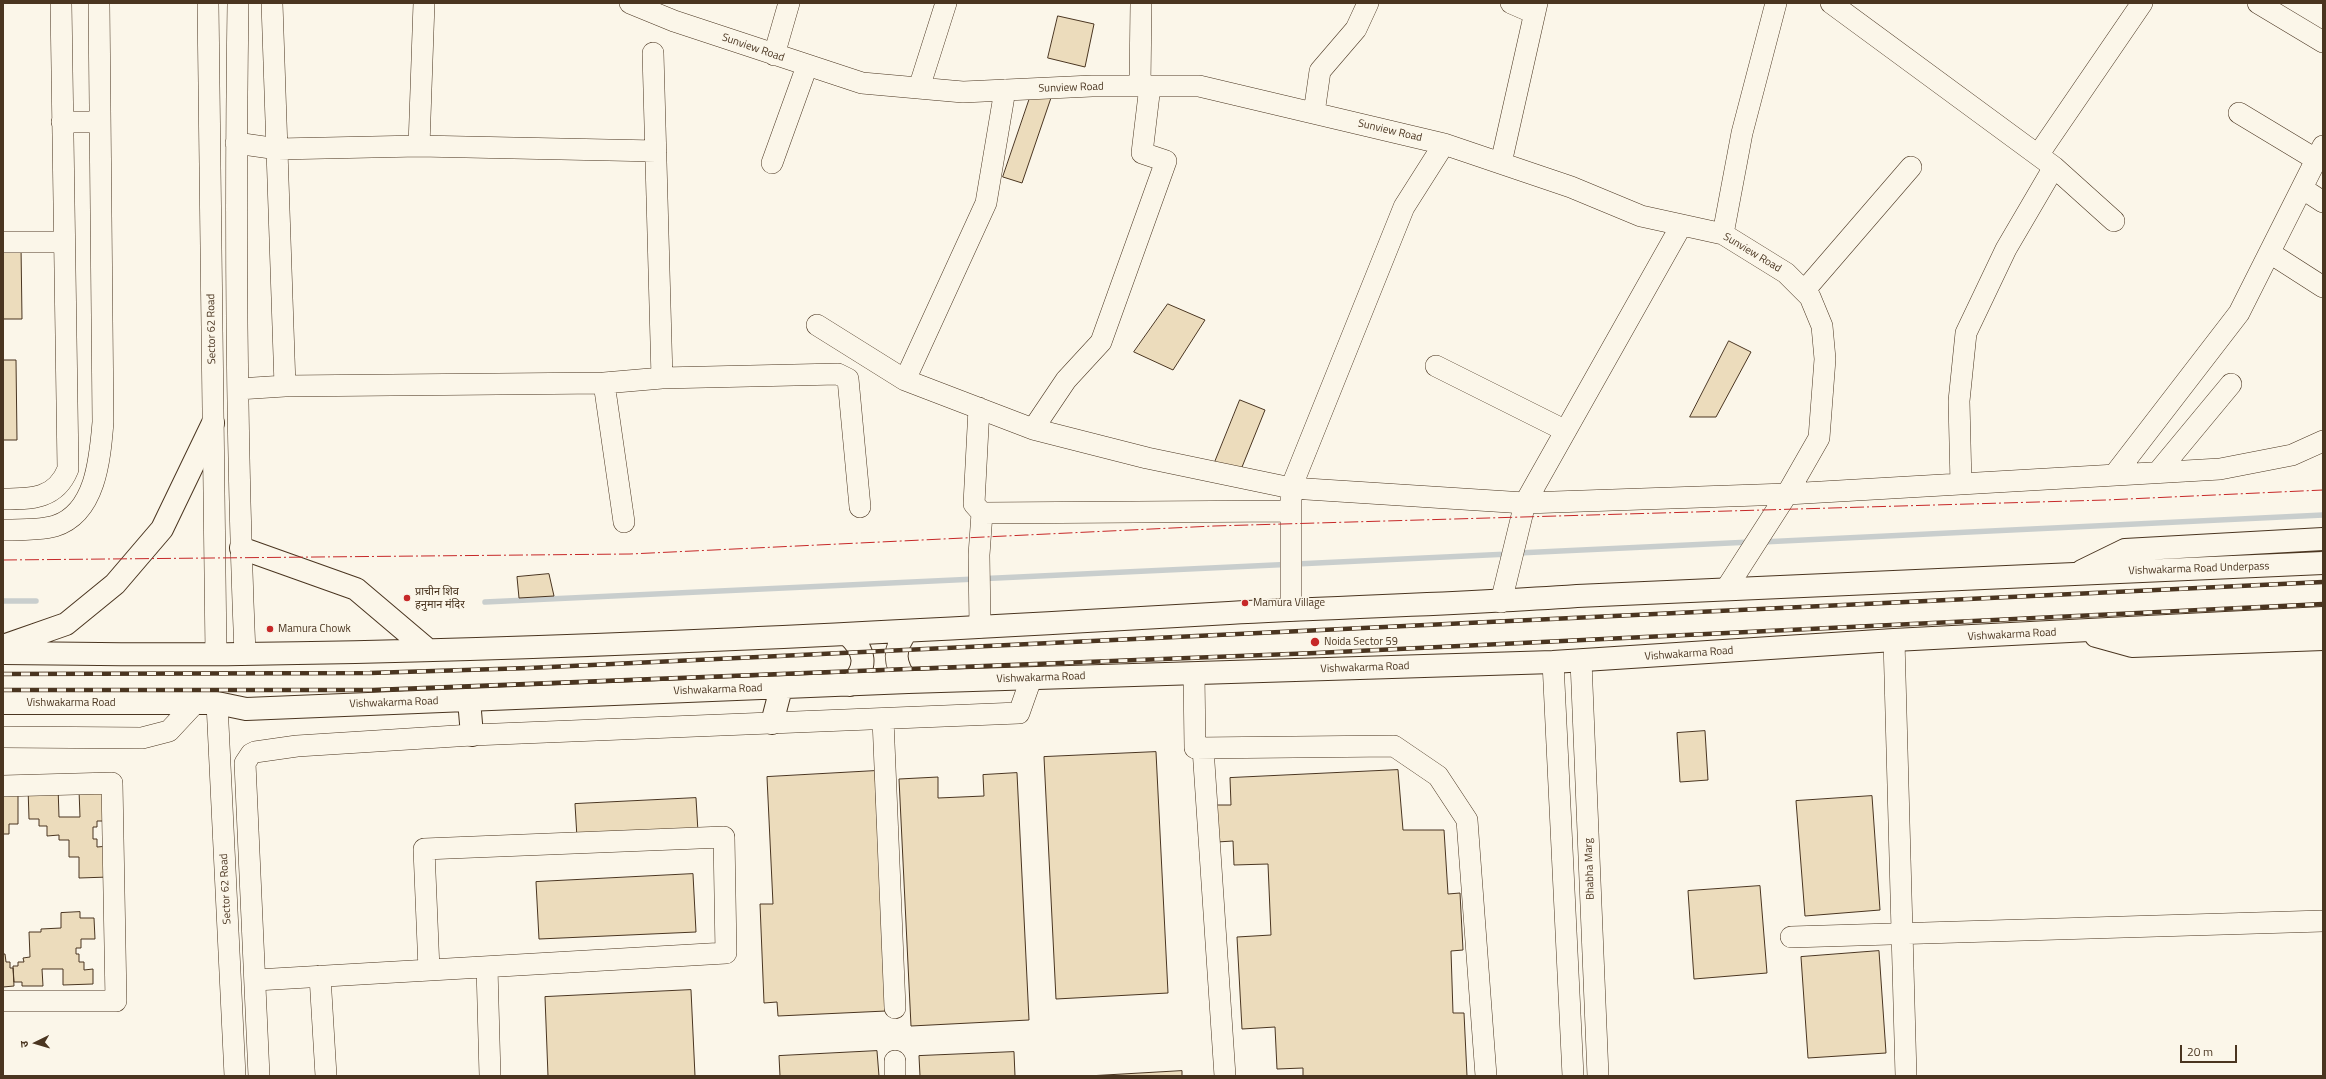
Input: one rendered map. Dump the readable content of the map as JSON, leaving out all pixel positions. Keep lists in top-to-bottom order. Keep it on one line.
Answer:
{"streets":{"main road":["Vishwakarma Road Underpass","Vishwakarma Road"],"street":["Sunview Road","Sector 62 Road","Bhabha Marg"]},"crossings":[["Sector 62 Road","Vishwakarma Road"],["Vishwakarma Road","Bhabha Marg"]],"places":["प्राचीन शिव हनुमान मंदिर","Mamura Village","Mamura Chowk","Noida Sector 59"],"scale_bar":"20 m","north":"left"}
